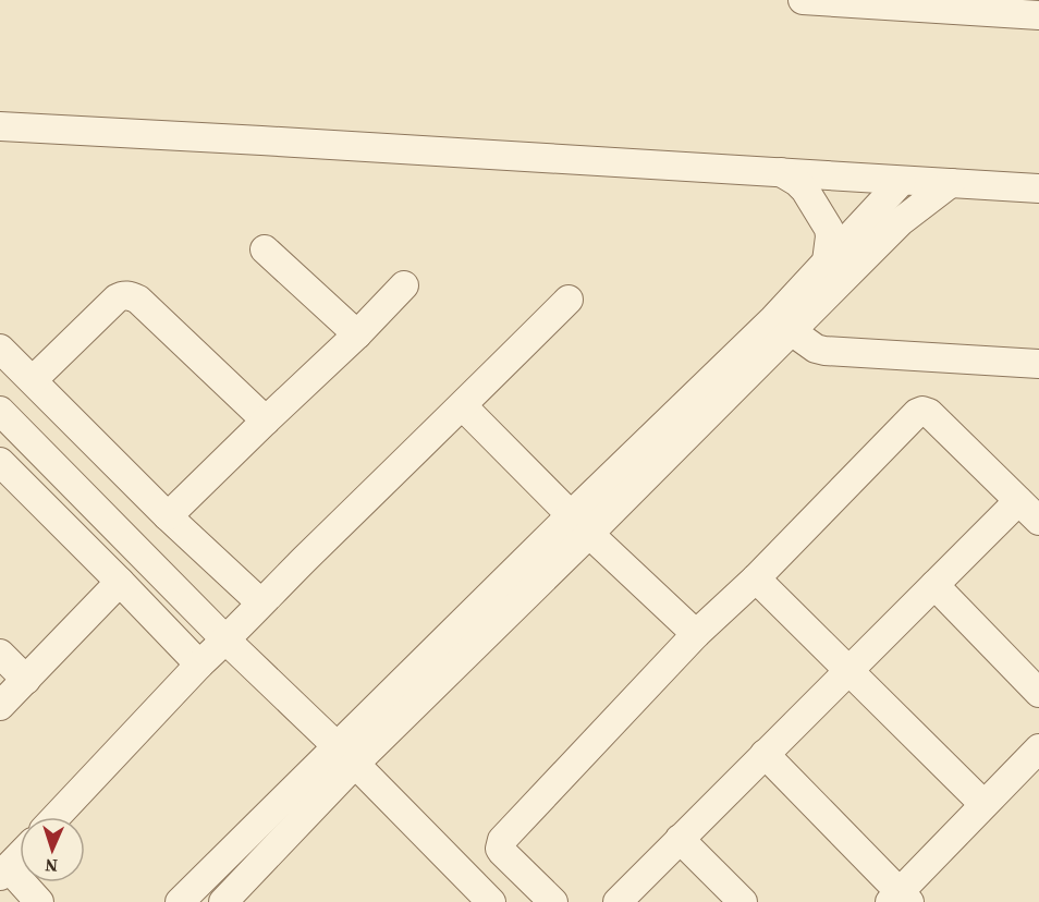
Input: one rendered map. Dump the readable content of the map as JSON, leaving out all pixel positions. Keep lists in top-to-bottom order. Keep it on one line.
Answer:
{"north":"bottom"}
